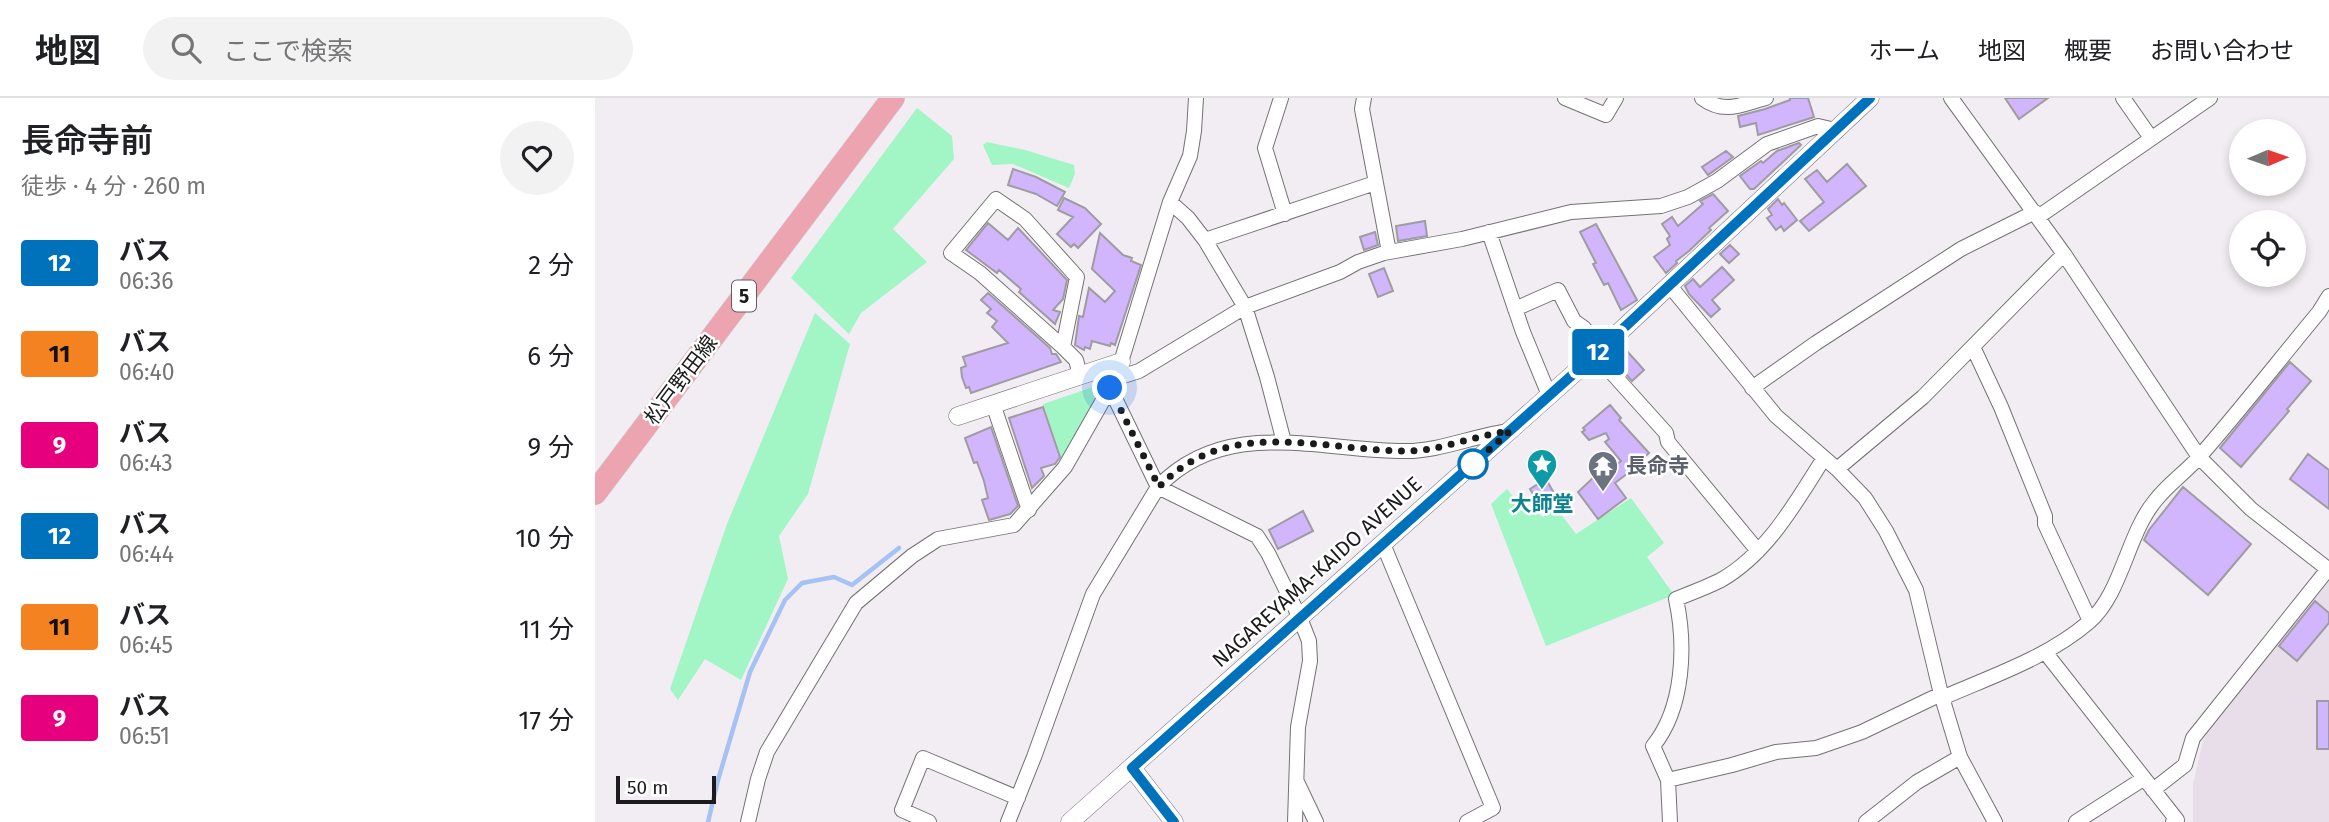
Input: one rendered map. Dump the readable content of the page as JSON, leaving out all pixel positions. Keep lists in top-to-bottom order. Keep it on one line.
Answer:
{"streets":{"main road":["5","松戸野田線"],"street":["NAGAREYAMA-KAIDO AVENUE"]},"places":{"place":["大師堂"],"temple":["長命寺"]},"lines":["bus line 12"],"scale_bar":"50 m","north":"right","page":{"header":"地図","search":"ここで検索","nav":["ホーム","地図","概要","お問い合わせ"],"heading":["長命寺前","徒歩 · 4 分 · 260 m"],"on_map":"12","list":[{"mark":"12","name":"バス","note":"06:36","value":"2 分"},{"mark":"11","name":"バス","note":"06:40","value":"6 分"},{"mark":"9","name":"バス","note":"06:43","value":"9 分"},{"mark":"12","name":"バス","note":"06:44","value":"10 分"},{"mark":"11","name":"バス","note":"06:45","value":"11 分"},{"mark":"9","name":"バス","note":"06:51","value":"17 分"}],"scale":"50 m"}}
